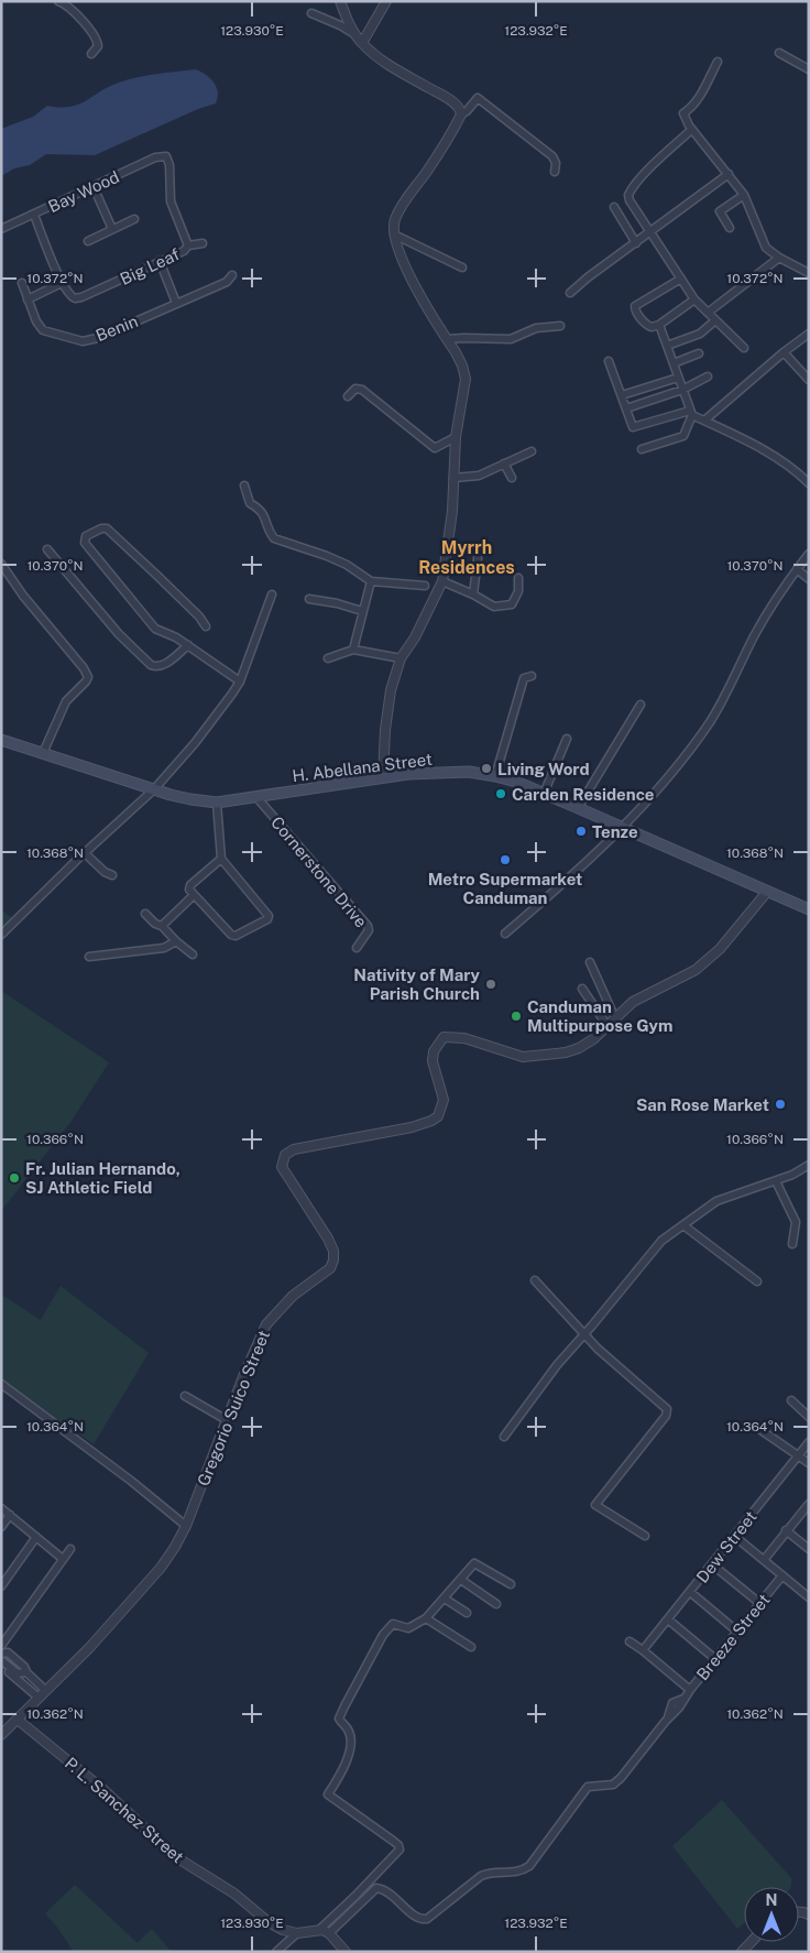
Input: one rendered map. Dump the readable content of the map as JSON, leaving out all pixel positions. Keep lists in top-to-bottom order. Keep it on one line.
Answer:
{"streets":{"main road":["H. Abellana Street"],"street":["Bay Wood","Big Leaf","Benin","Cornerstone Drive","Gregorio Suico Street","Dew Street","Breeze Street","P. L. Sanchez Street"]},"crossings":[["Bay Wood","Big Leaf"],["H. Abellana Street","Cornerstone Drive"],["H. Abellana Street","Gregorio Suico Street"],["Gregorio Suico Street","P. L. Sanchez Street"],["Breeze Street","P. L. Sanchez Street"]],"districts":["Myrrh Residences"],"places":["Living Word","Carden Residence","Tenze","Metro Supermarket Canduman","Nativity of Mary Parish Church","Canduman Multipurpose Gym","San Rose Market","Fr. Julian Hernando, SJ Athletic Field"],"north":"top","coordinates":["123.930°E","123.932°E","10.372°N","10.370°N","10.368°N","10.366°N","10.364°N","10.362°N"]}
